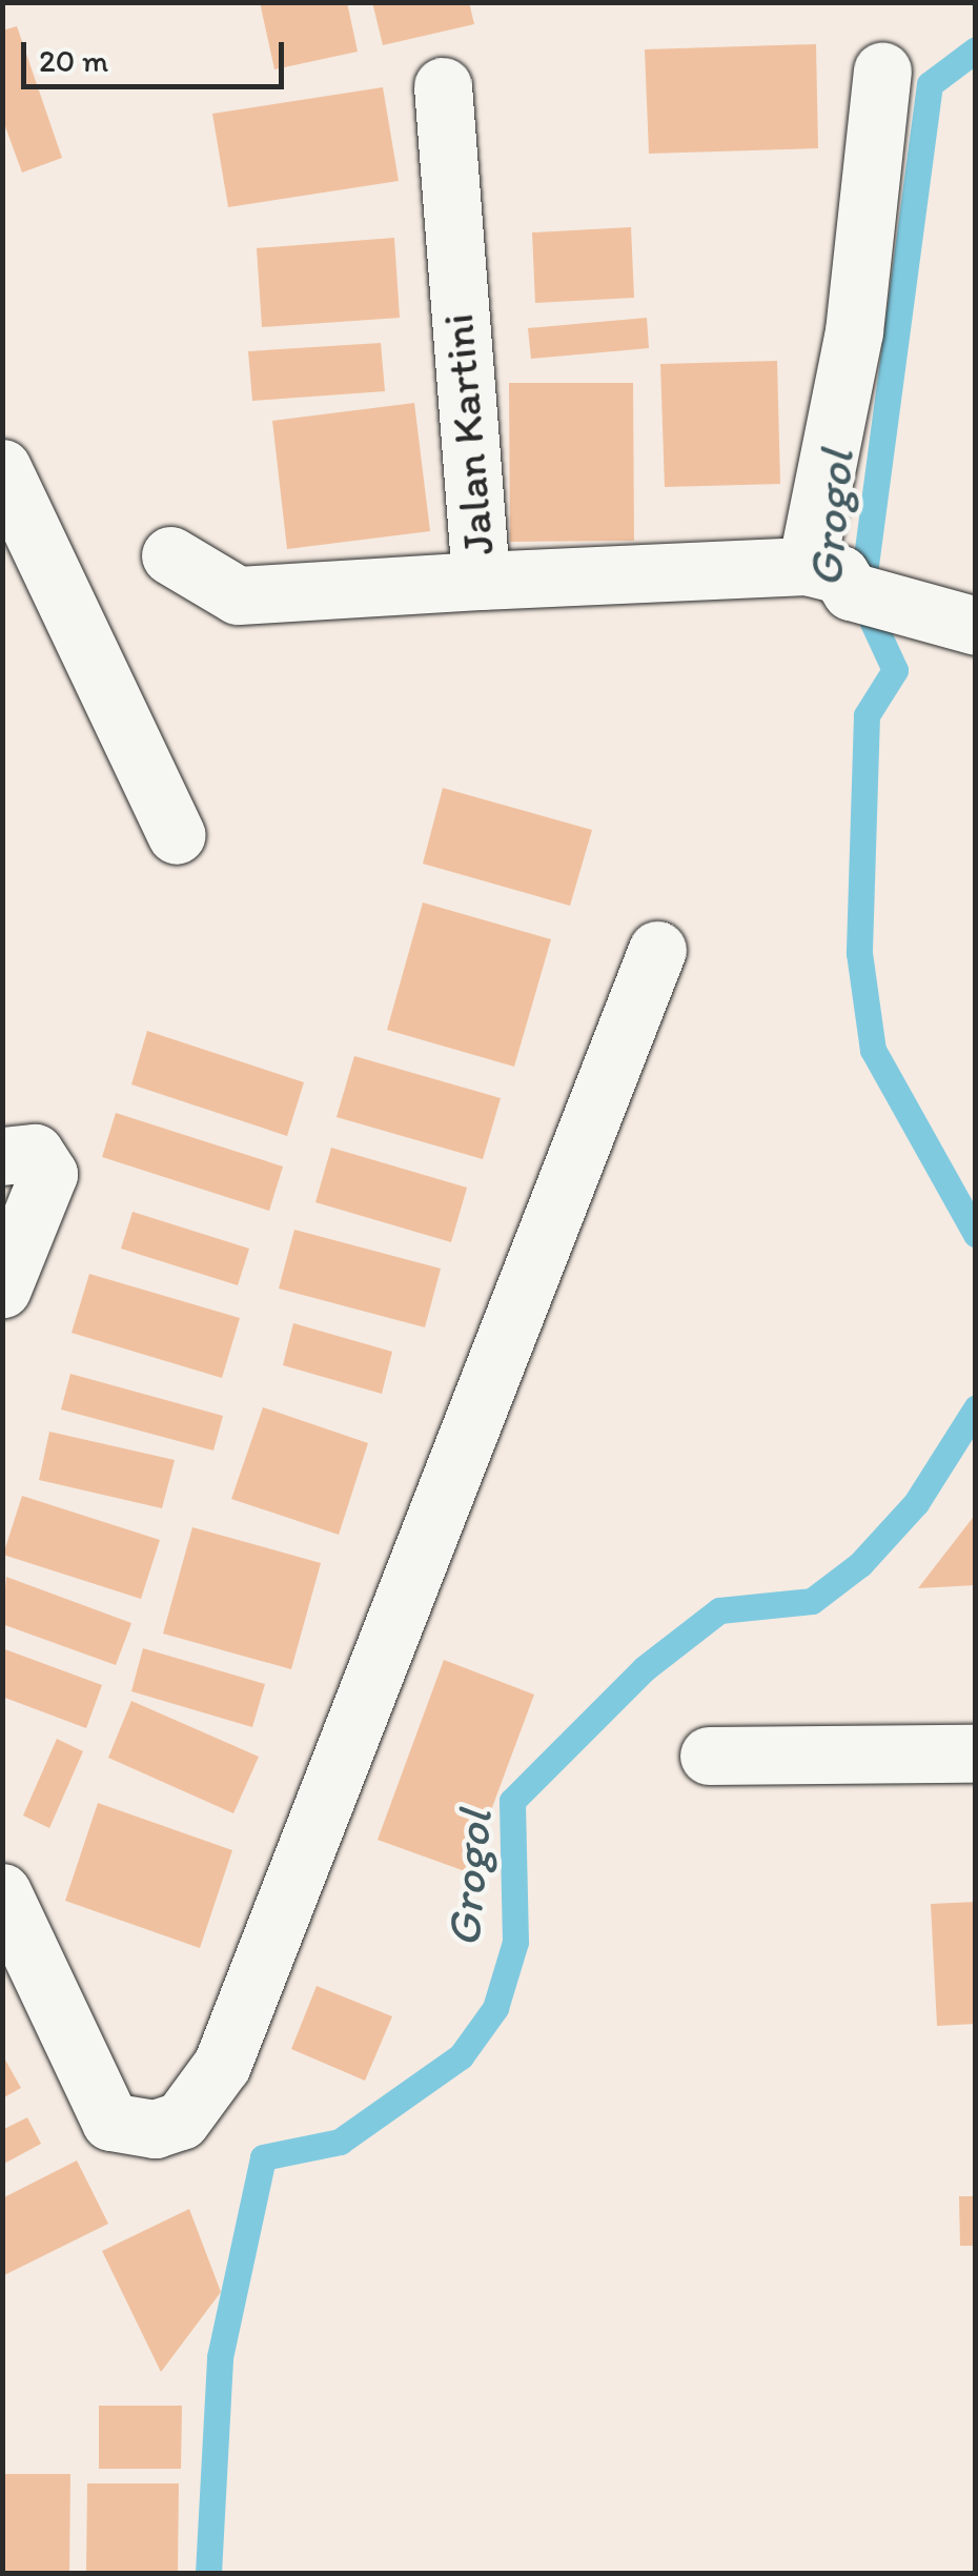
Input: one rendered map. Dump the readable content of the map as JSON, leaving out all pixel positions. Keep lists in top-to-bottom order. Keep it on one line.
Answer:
{"streets":{"street":["Jalan Kartini"]},"water":["Grogol"],"scale_bar":"20 m"}
